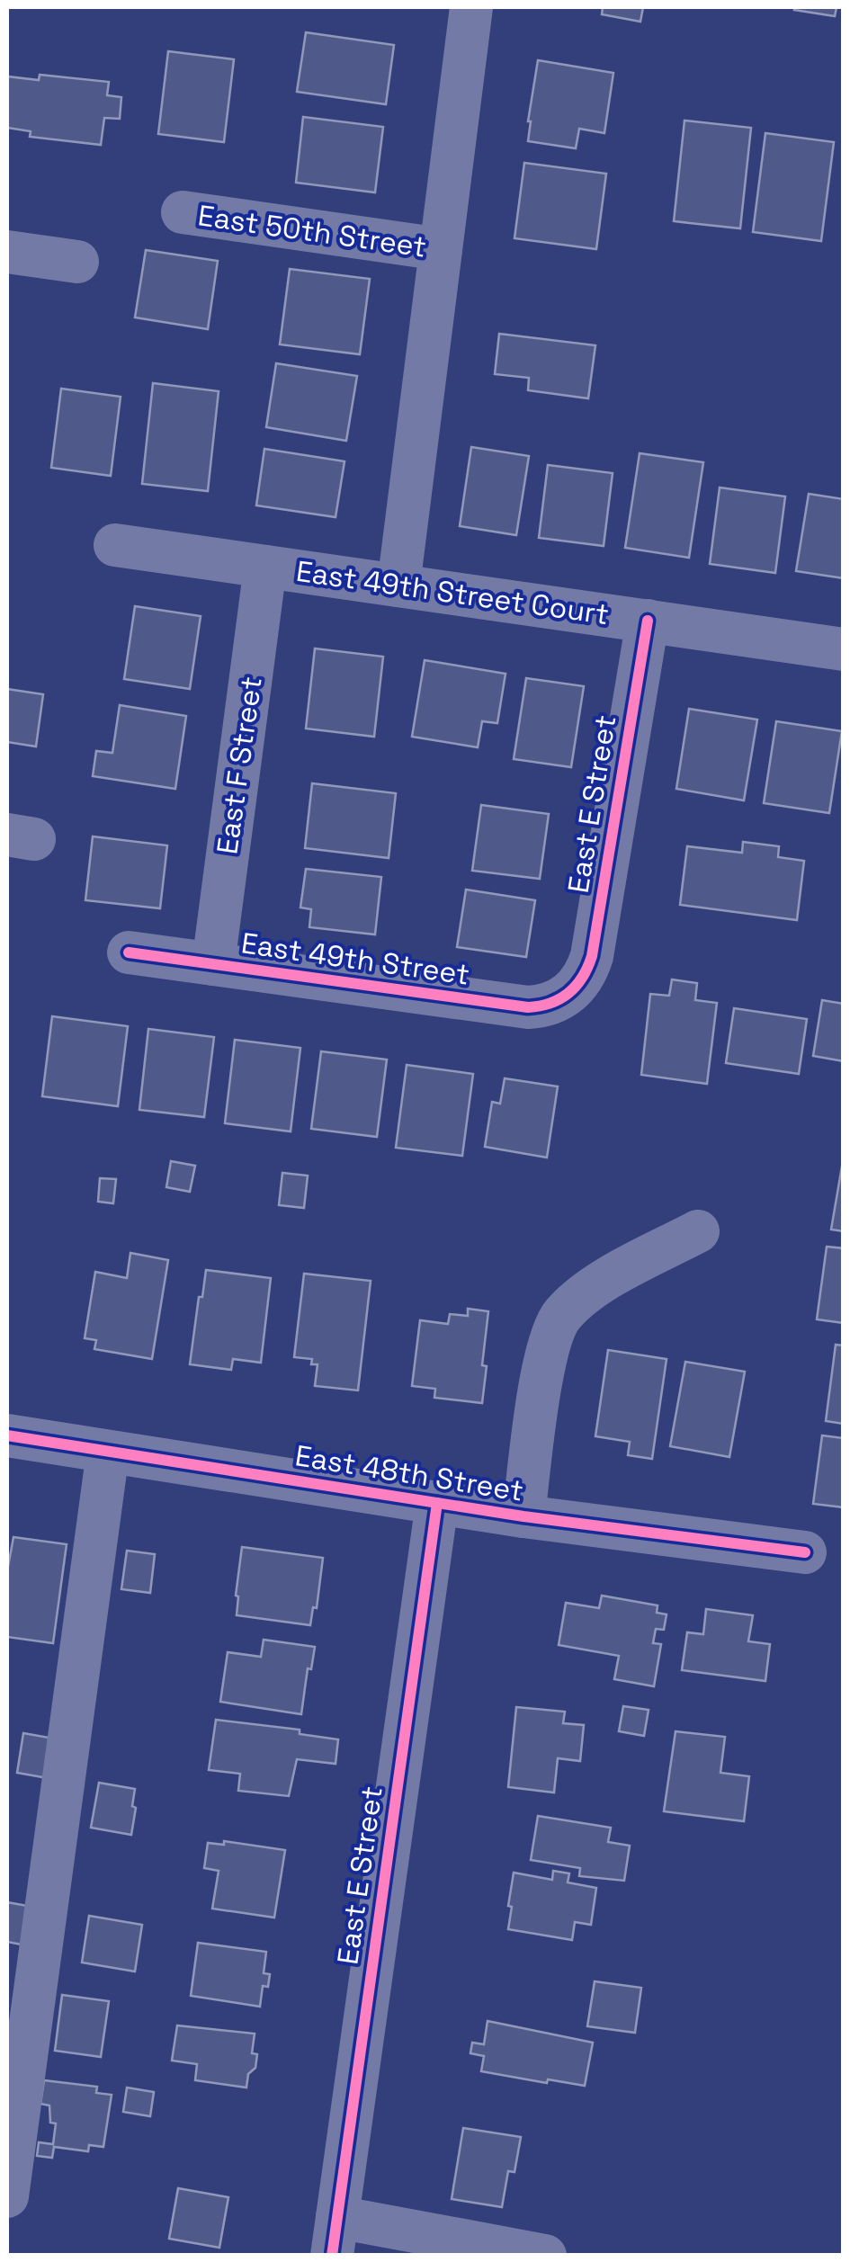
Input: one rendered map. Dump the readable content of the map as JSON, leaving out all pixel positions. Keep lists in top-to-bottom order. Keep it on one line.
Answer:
{"streets":{"street":["East 50th Street","East 49th Street Court","East F Street","East E Street","East 49th Street","East 48th Street"]},"crossings":[["East 49th Street Court","East F Street"],["East 49th Street Court","East E Street"],["East F Street","East 49th Street"],["East E Street","East 49th Street"],["East E Street","East 48th Street"]]}
